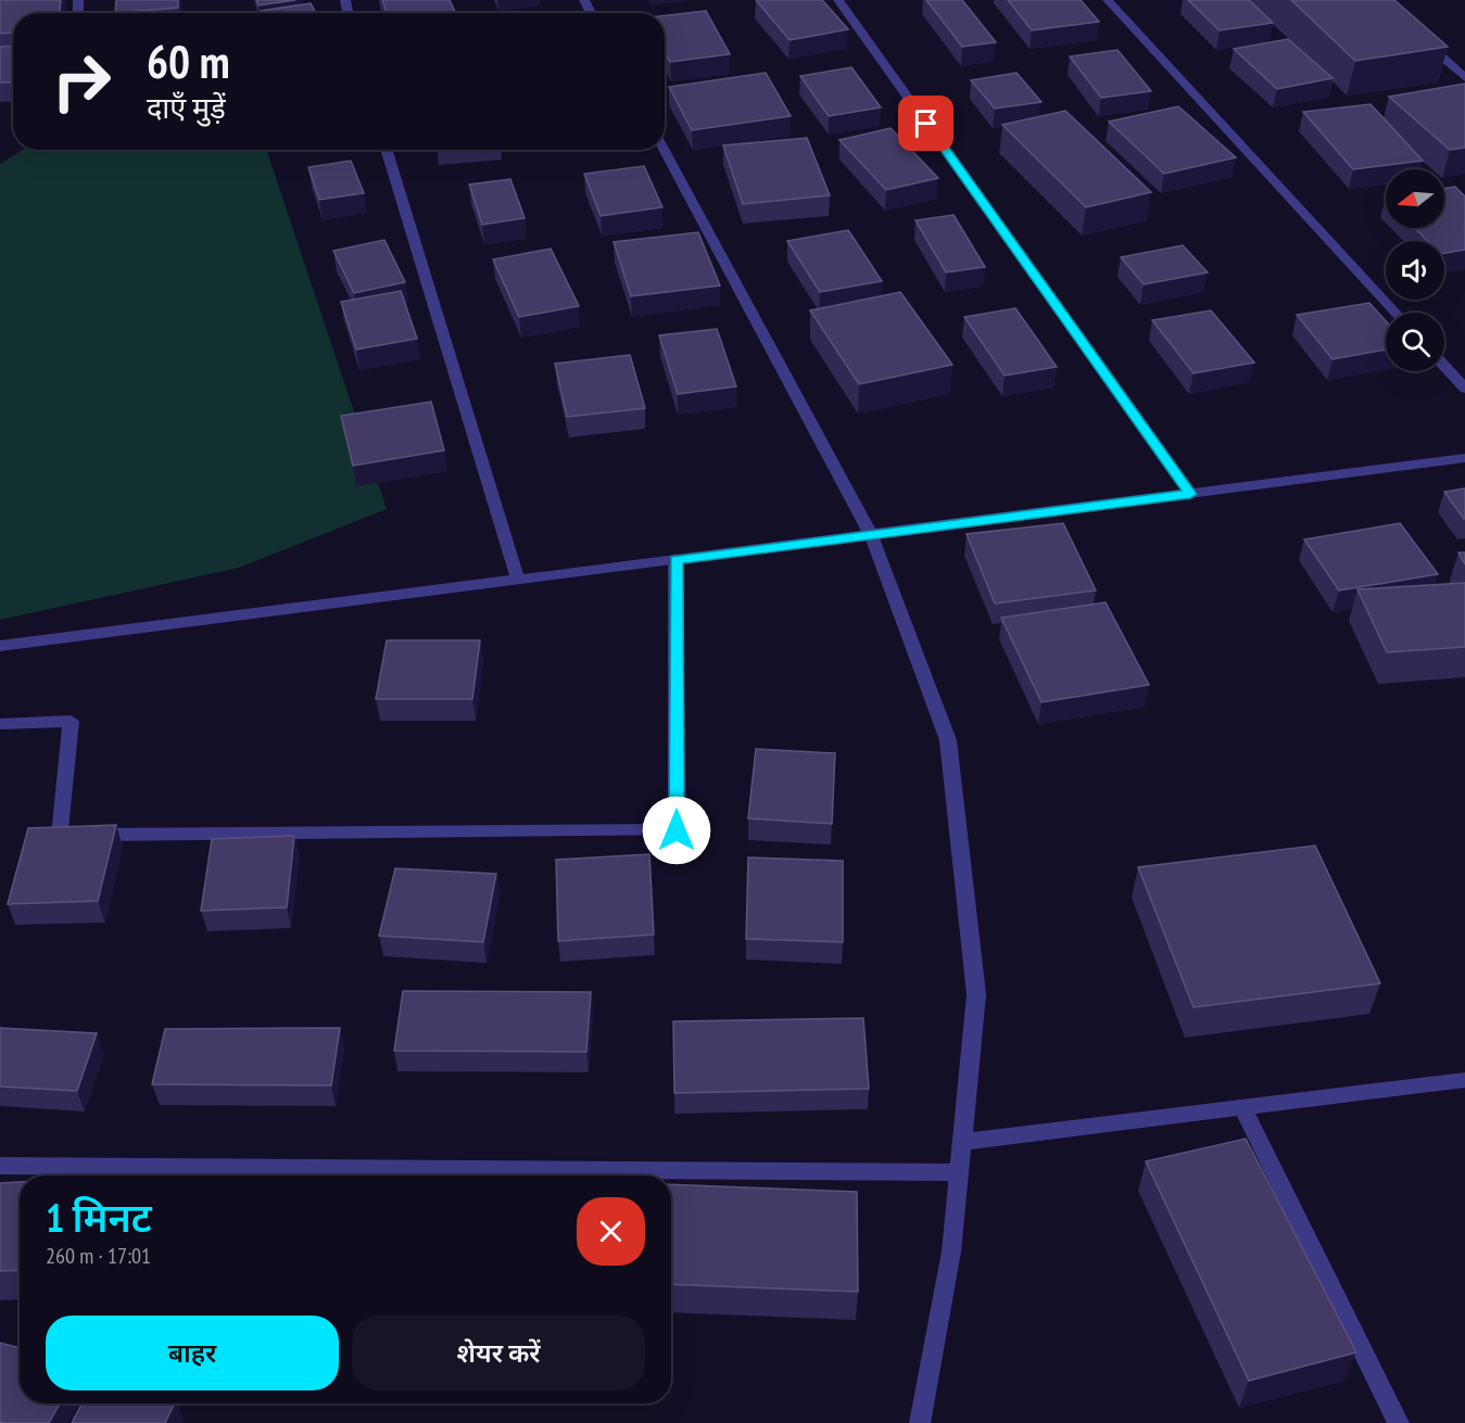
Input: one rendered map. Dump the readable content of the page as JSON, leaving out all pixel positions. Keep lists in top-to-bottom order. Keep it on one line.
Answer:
{"north":"left","page":{"turn":["60 m","दाएँ मुड़ें"],"heading":["1 मिनट","260 m · 17:01"],"buttons":["बाहर","शेयर करें"]}}
